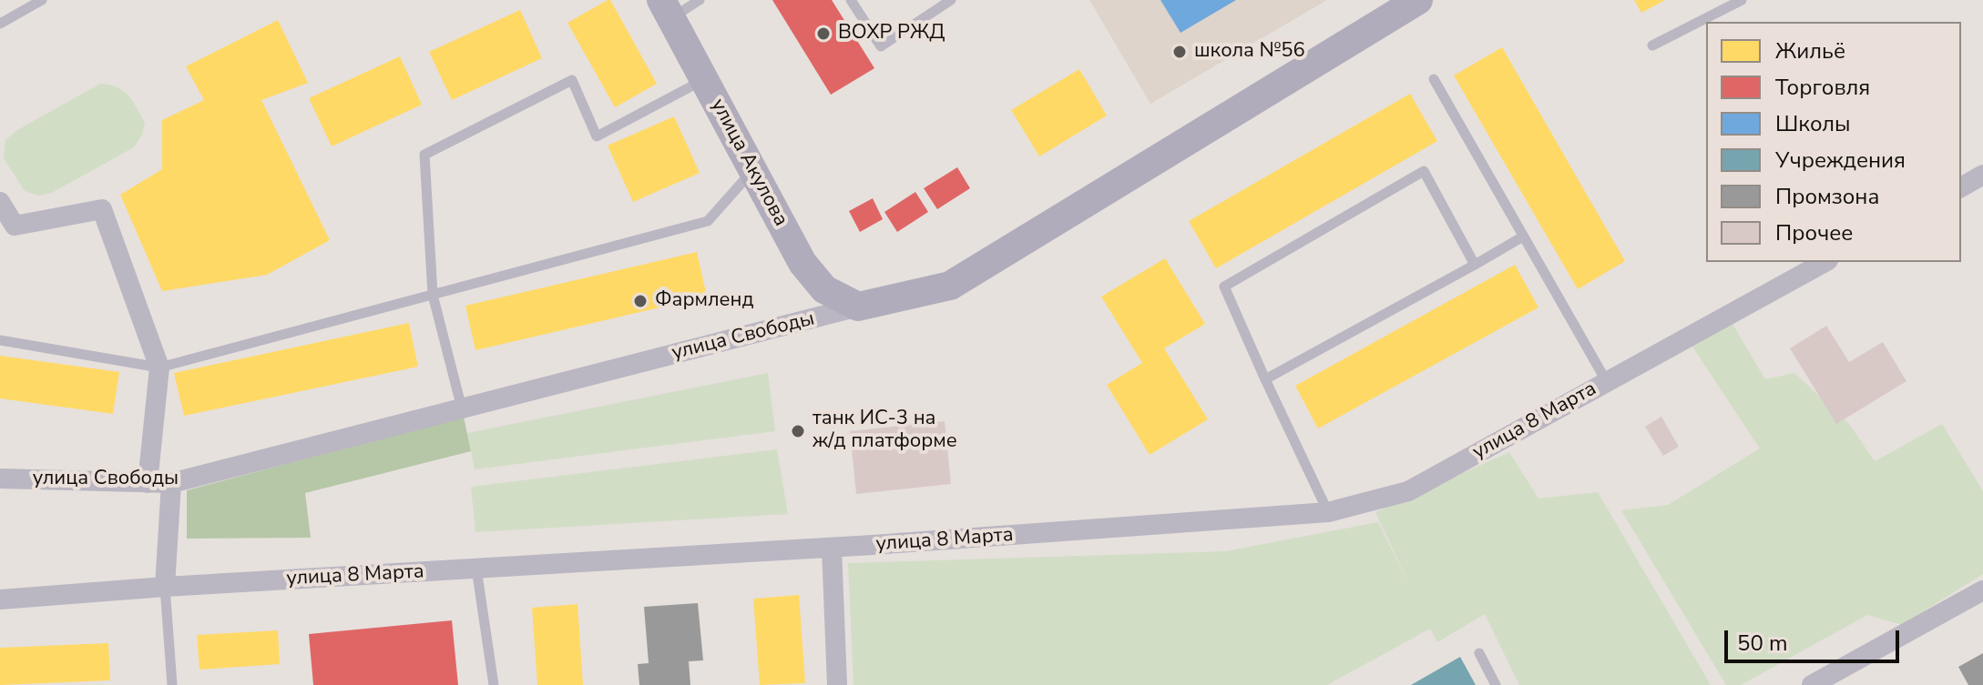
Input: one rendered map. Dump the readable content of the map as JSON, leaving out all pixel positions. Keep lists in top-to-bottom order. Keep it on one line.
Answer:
{"streets":{"street":["улица Акулова","улица Свободы","улица 8 Марта"]},"crossings":[["улица Акулова","улица Свободы"]],"places":["ВОХР РЖД","школа №56","Фармленд","танк ИС-3 на ж/д платформе"],"legend":["Жильё","Торговля","Школы","Учреждения","Промзона","Прочее"],"scale_bar":"50 m"}
